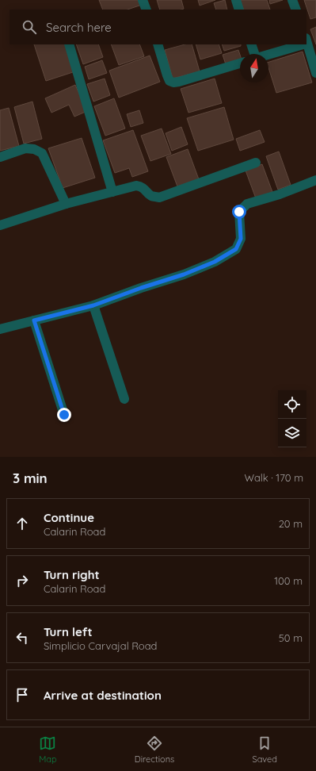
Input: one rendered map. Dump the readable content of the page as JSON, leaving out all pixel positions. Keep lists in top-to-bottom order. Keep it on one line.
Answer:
{"north":"top","page":{"search":"Search here","heading":["3 min","Walk · 170 m"],"list":[["Continue","Calarin Road","20 m"],["Turn right","Calarin Road","100 m"],["Turn left","Simplicio Carvajal Road","50 m"],"Arrive at destination"],"nav":["Map","Directions","Saved"]}}
